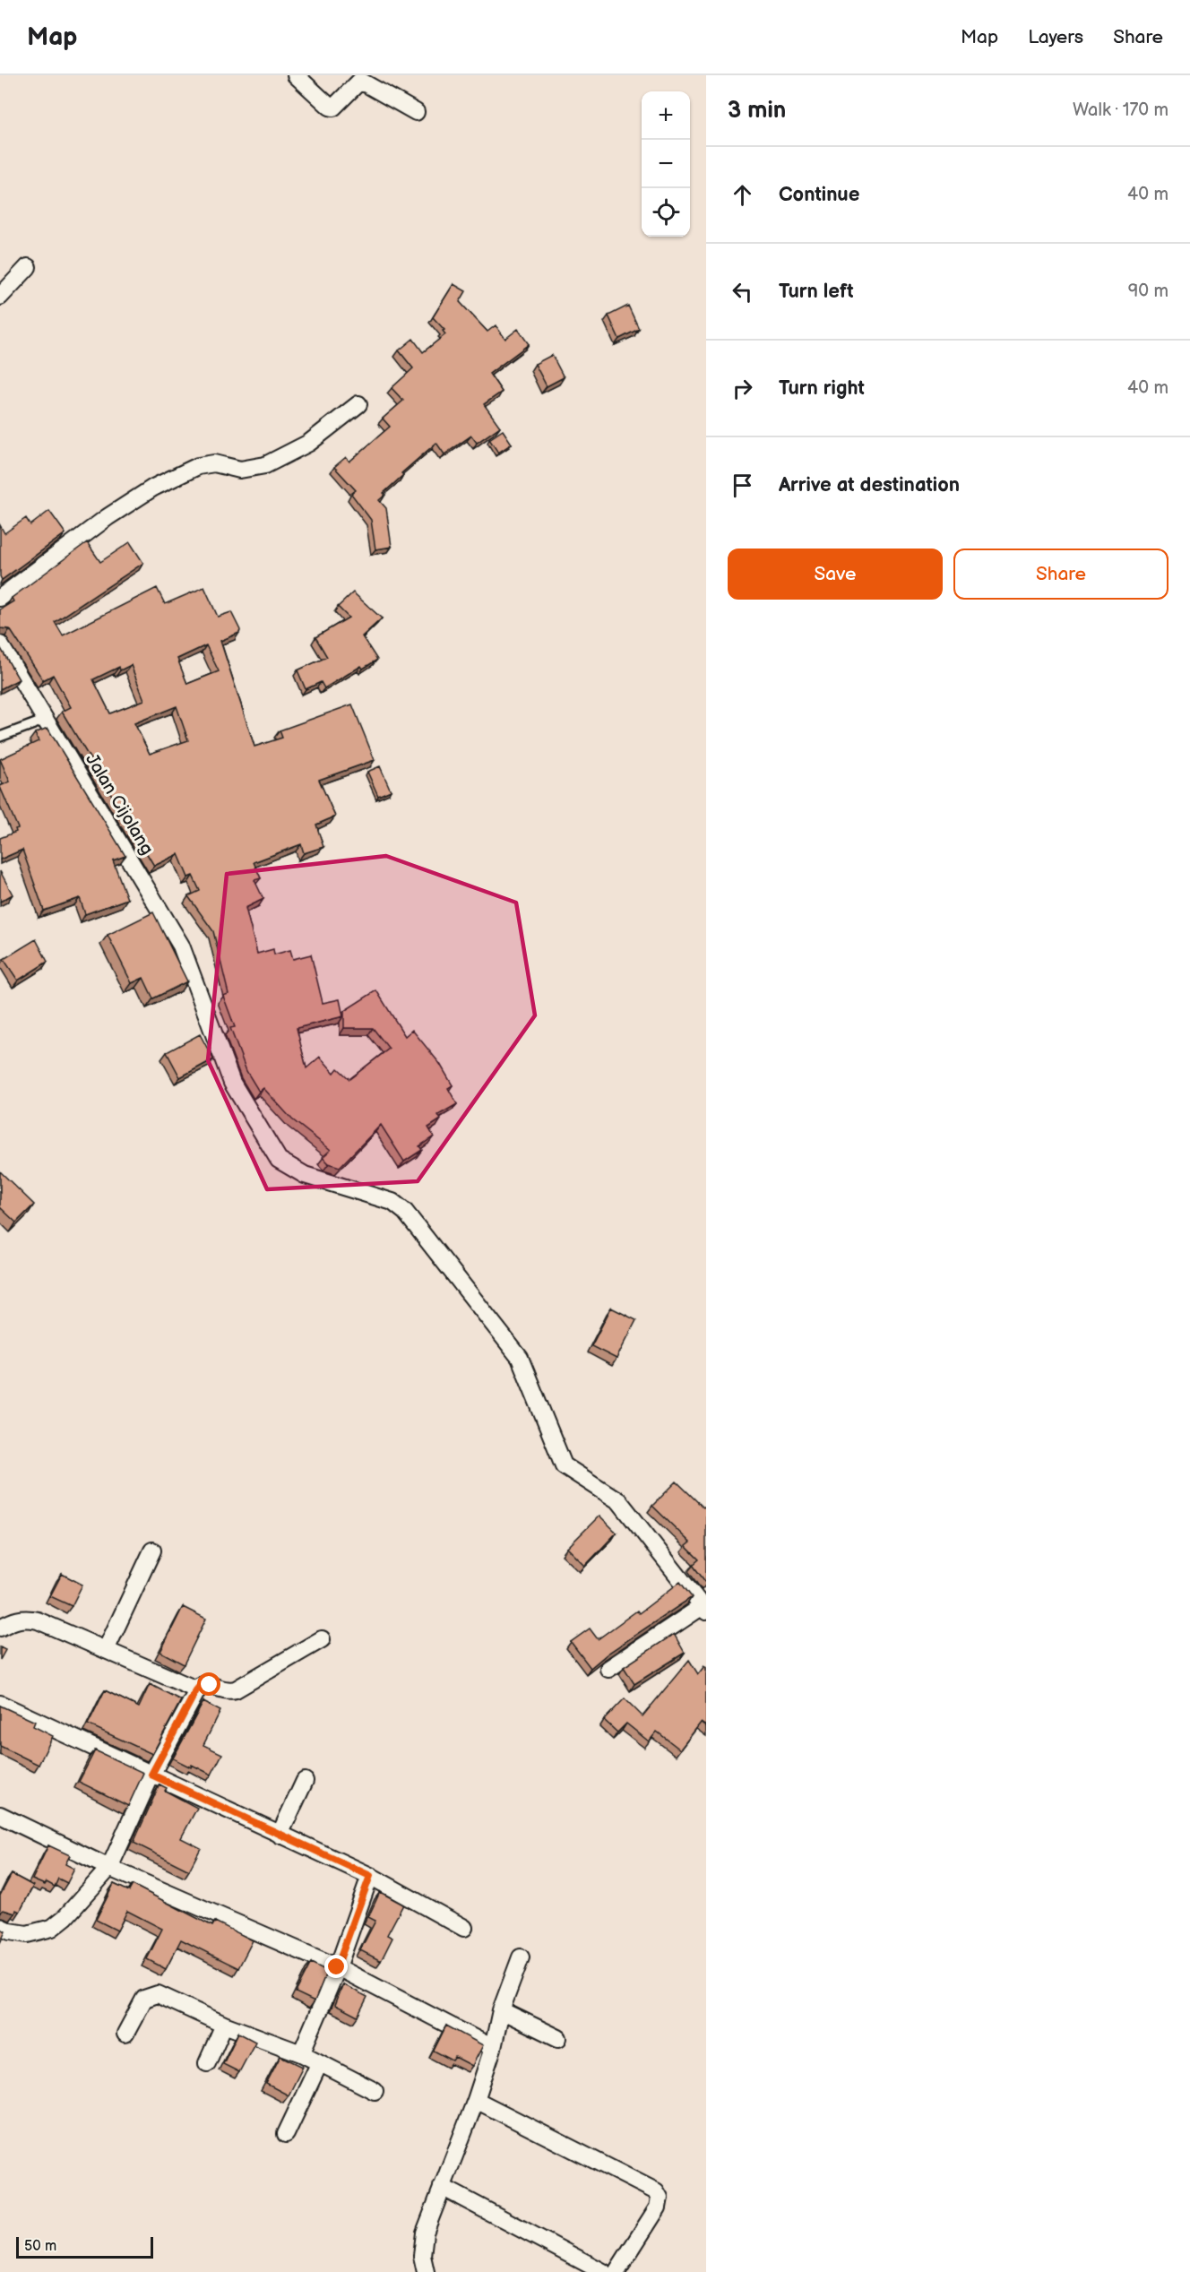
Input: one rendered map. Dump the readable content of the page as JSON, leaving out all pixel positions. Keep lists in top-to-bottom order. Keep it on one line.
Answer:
{"streets":{"street":["Jalan Cijolang"]},"scale_bar":"50 m","page":{"header":"Map","nav":["Map","Layers","Share"],"heading":["3 min","Walk · 170 m"],"map_buttons":["+","−"],"list":[["Continue","40 m"],["Turn left","90 m"],["Turn right","40 m"],"Arrive at destination"],"buttons":["Save","Share"],"scale":"50 m"}}
